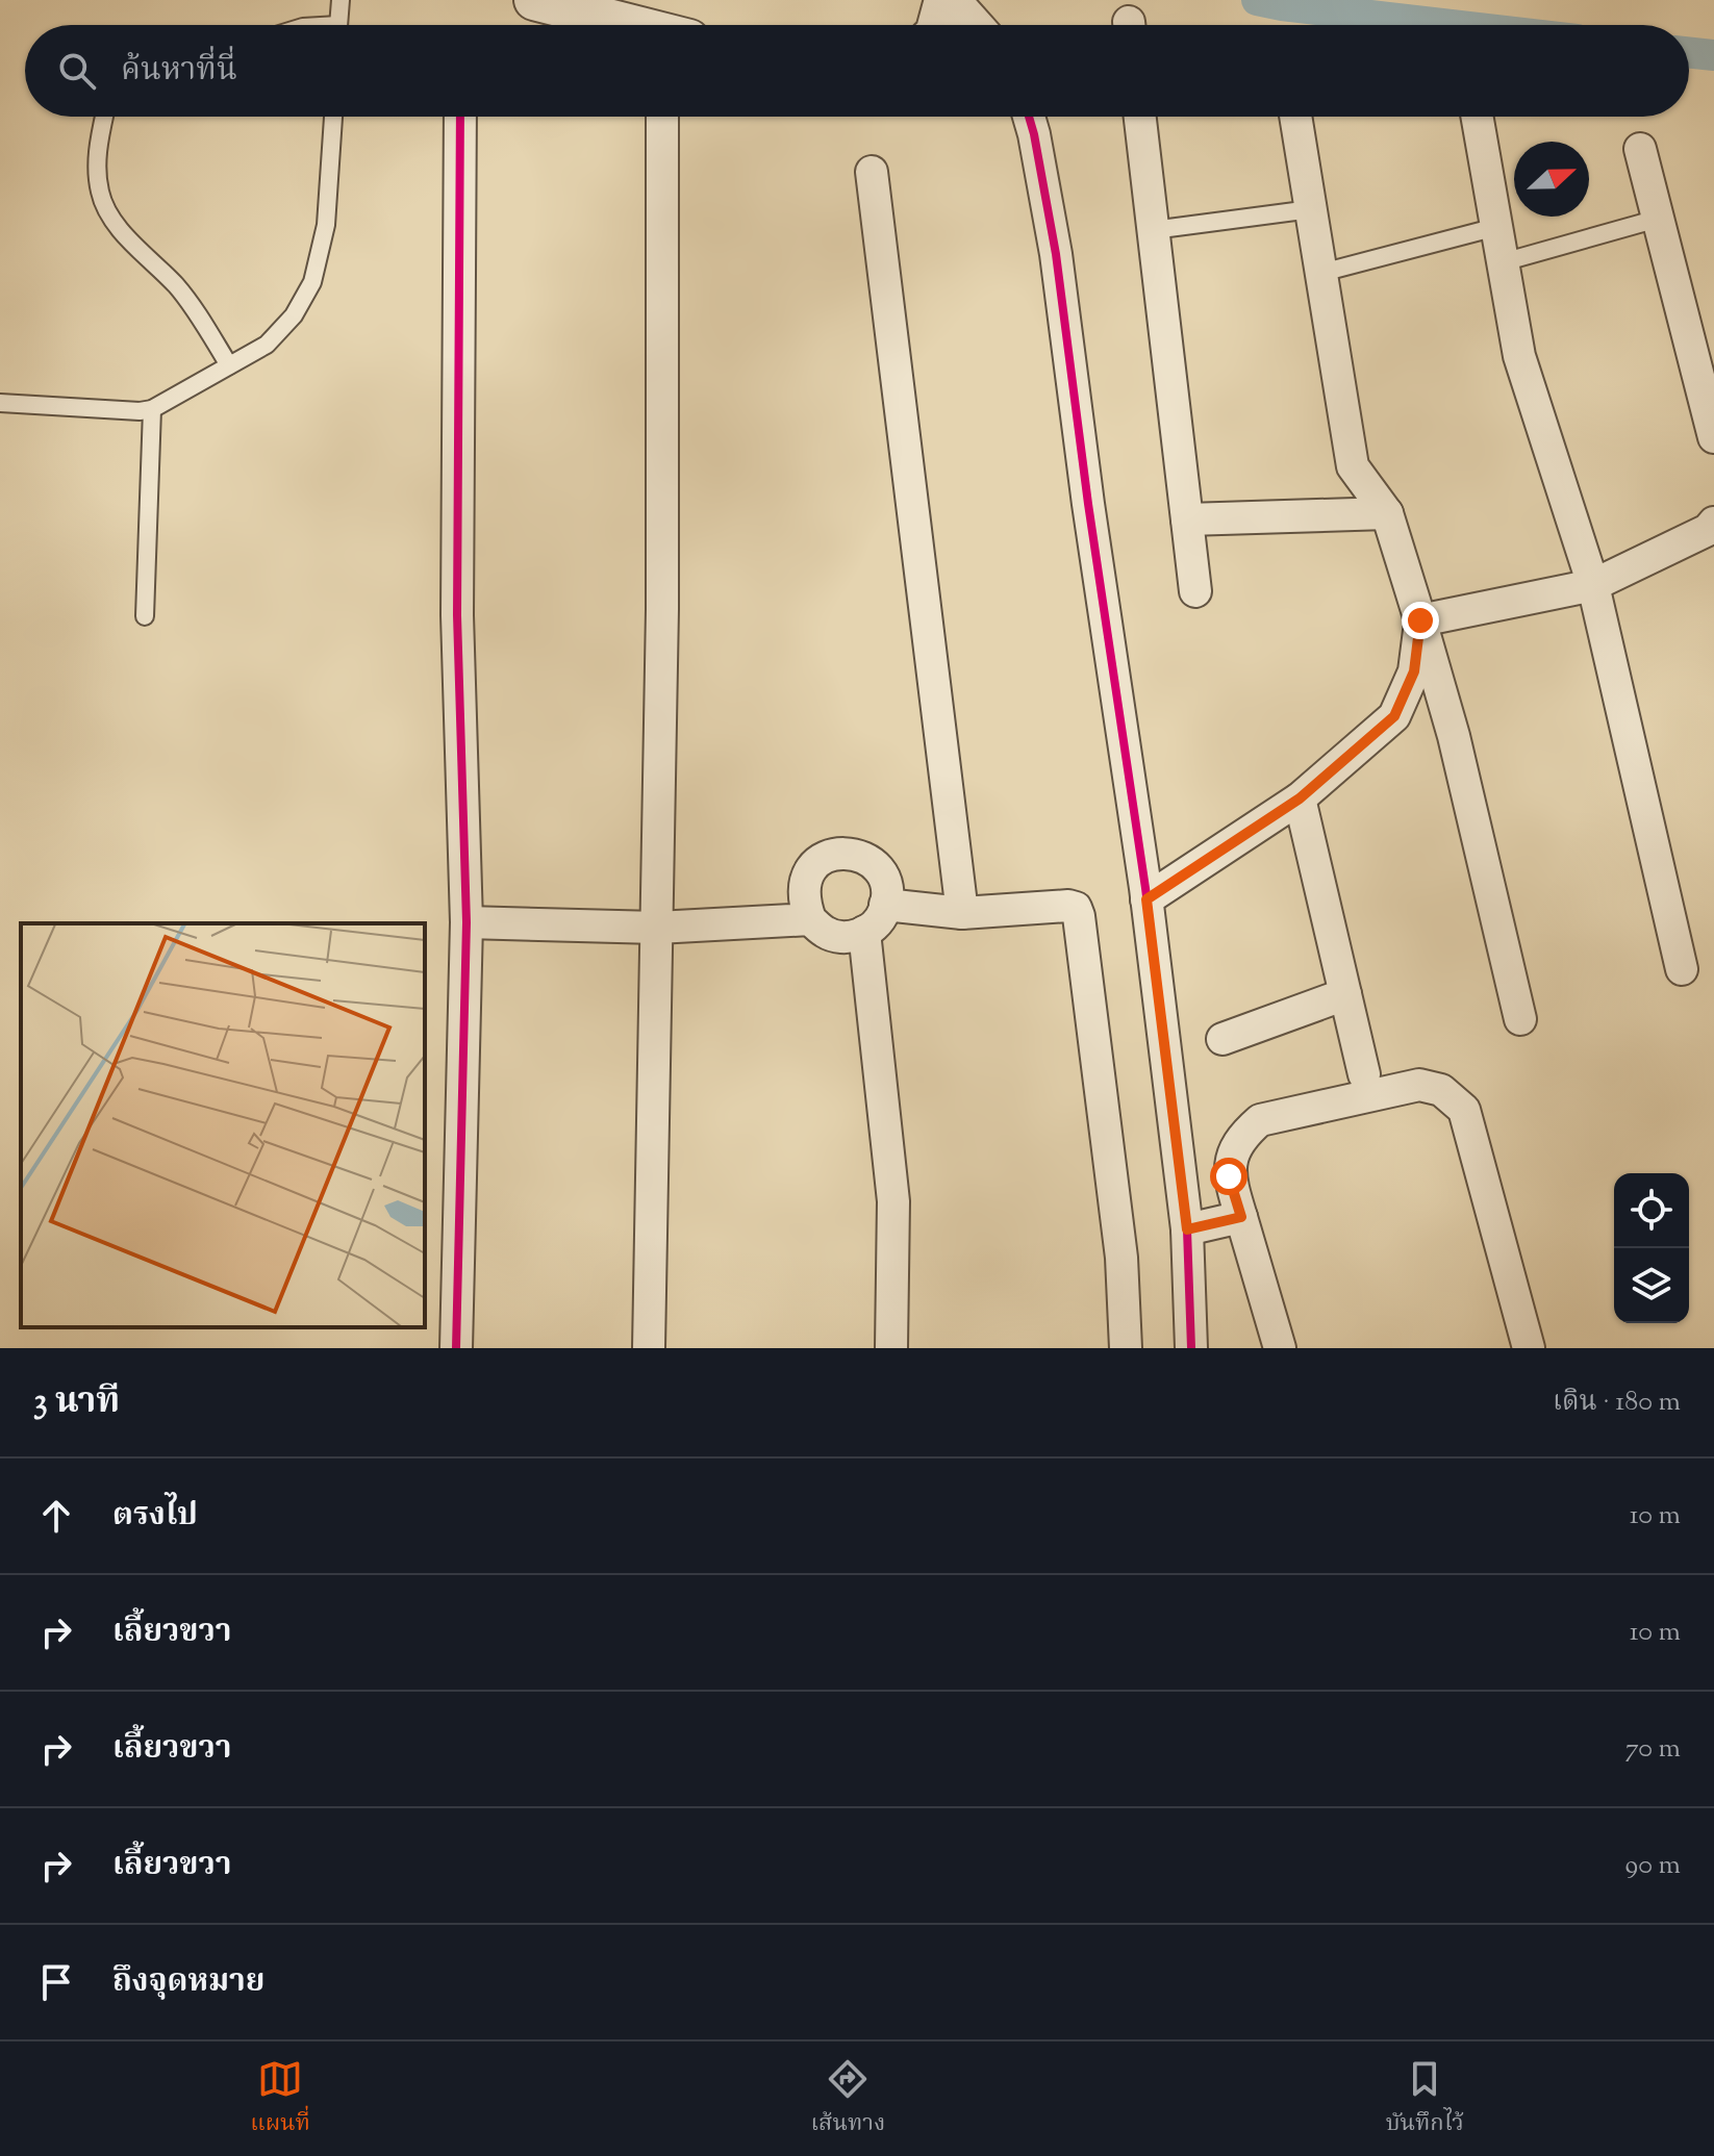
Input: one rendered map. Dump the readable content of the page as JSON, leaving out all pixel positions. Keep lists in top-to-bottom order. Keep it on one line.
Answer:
{"north":"right","page":{"search":"ค้นหาที่นี่","heading":["3 นาที","เดิน · 180 m"],"list":[["ตรงไป","10 m"],["เลี้ยวขวา","10 m"],["เลี้ยวขวา","70 m"],["เลี้ยวขวา","90 m"],"ถึงจุดหมาย"],"nav":["แผนที่","เส้นทาง","บันทึกไว้"]}}
